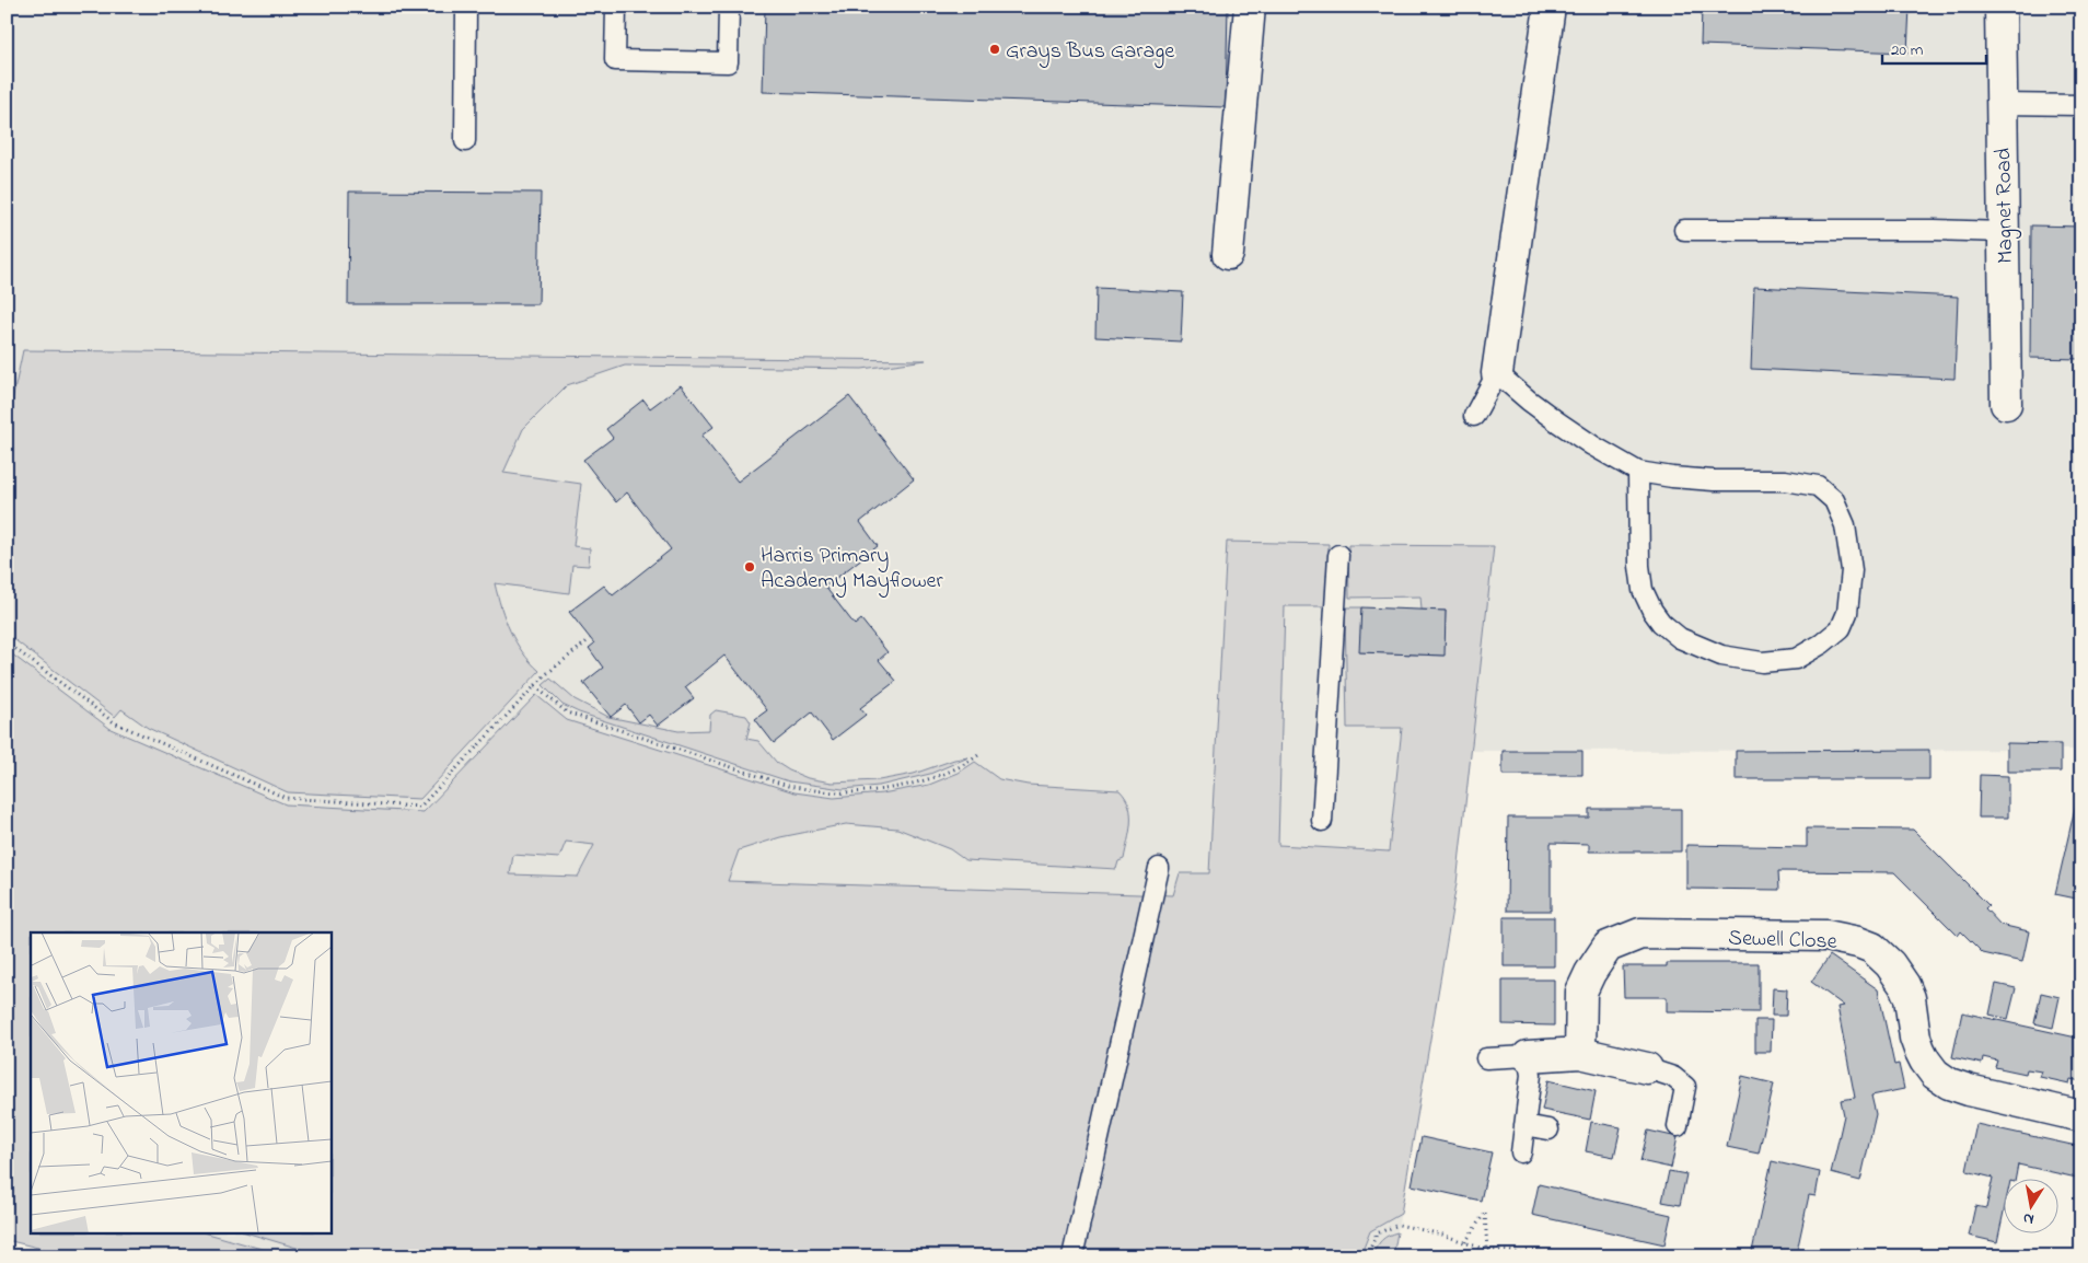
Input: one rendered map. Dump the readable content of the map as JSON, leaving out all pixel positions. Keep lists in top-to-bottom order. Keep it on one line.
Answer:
{"streets":{"street":["Magnet Road","Sewell Close"]},"places":["Grays Bus Garage","Harris Primary Academy Mayflower"],"scale_bar":"20 m","north":"bottom"}
